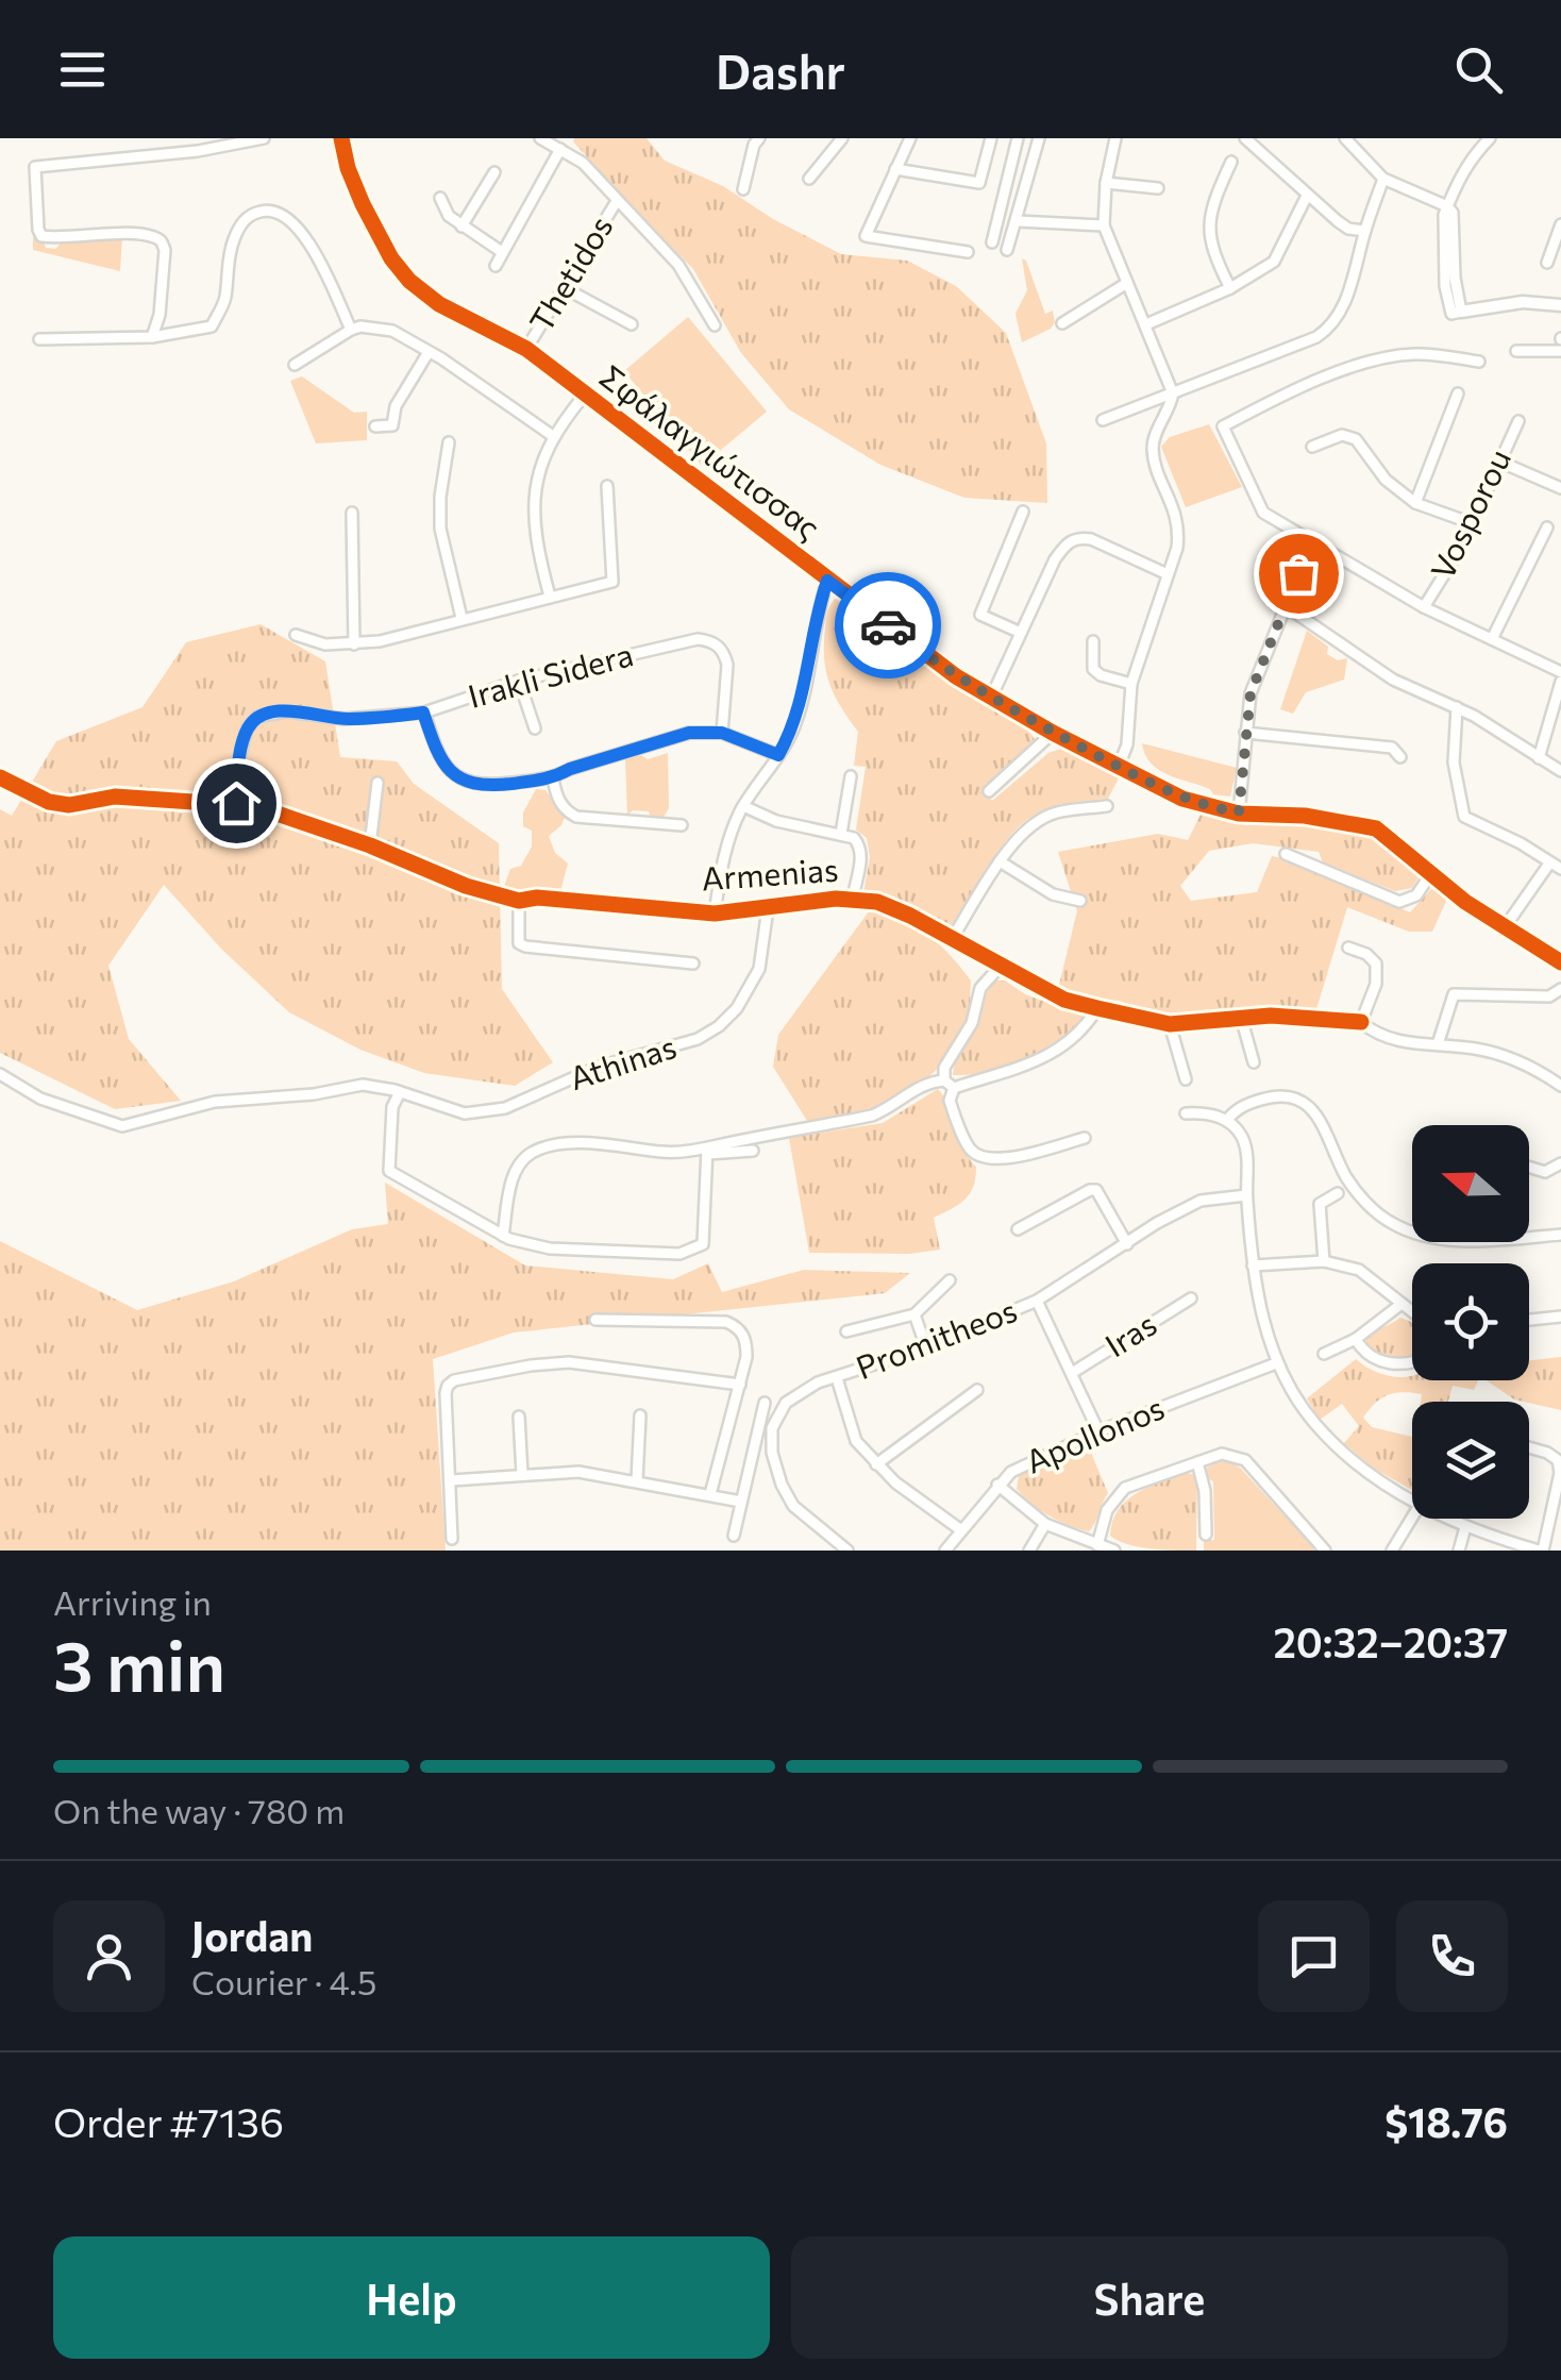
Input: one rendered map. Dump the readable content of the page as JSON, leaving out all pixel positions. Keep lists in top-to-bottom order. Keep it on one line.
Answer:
{"streets":{"street":["Thetidos","Σφάλαγγιώτισσας","Vosporou","Irakli Sidera","Armenias","Athinas","Iras","Promitheos","Apollonos"]},"crossings":[["Thetidos","Σφάλαγγιώτισσας"],["Irakli Sidera","Armenias"],["Armenias","Athinas"]],"north":"left","page":{"header":"Dashr","heading":["3 min","Arriving in","20:32–20:37"],"panel":["Jordan","Courier · 4.5","Order #7136","$18.76"],"bar":"On the way · 780 m","buttons":["Help","Share"]}}
